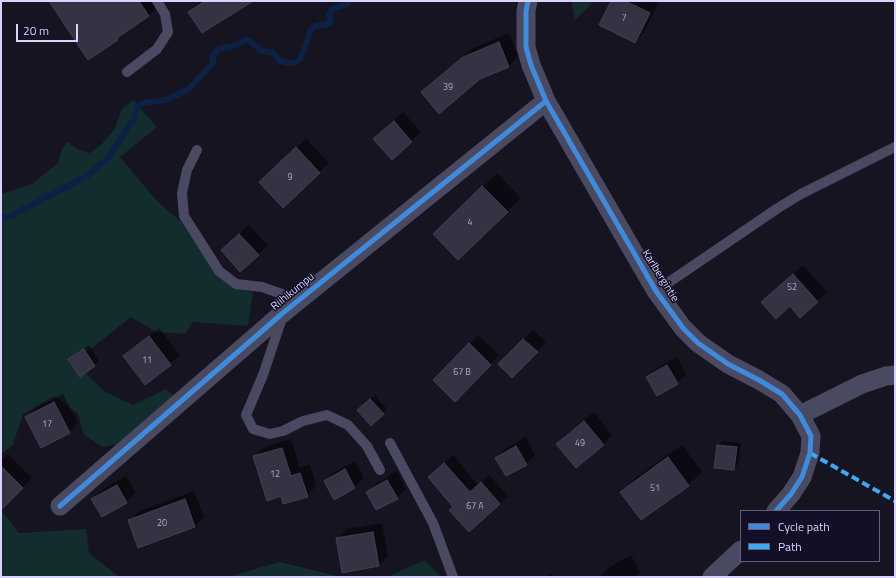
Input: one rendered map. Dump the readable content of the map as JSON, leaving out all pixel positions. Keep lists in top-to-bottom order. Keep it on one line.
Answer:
{"streets":{"street":["Karlbergintie","Riihikumpu"]},"crossings":[["Karlbergintie","Riihikumpu"]],"house_numbers":["7","39","9","4","52","11","67 B","17","49","12","51","67 A","20"],"legend":["Cycle path","Path"],"scale_bar":"20 m"}
